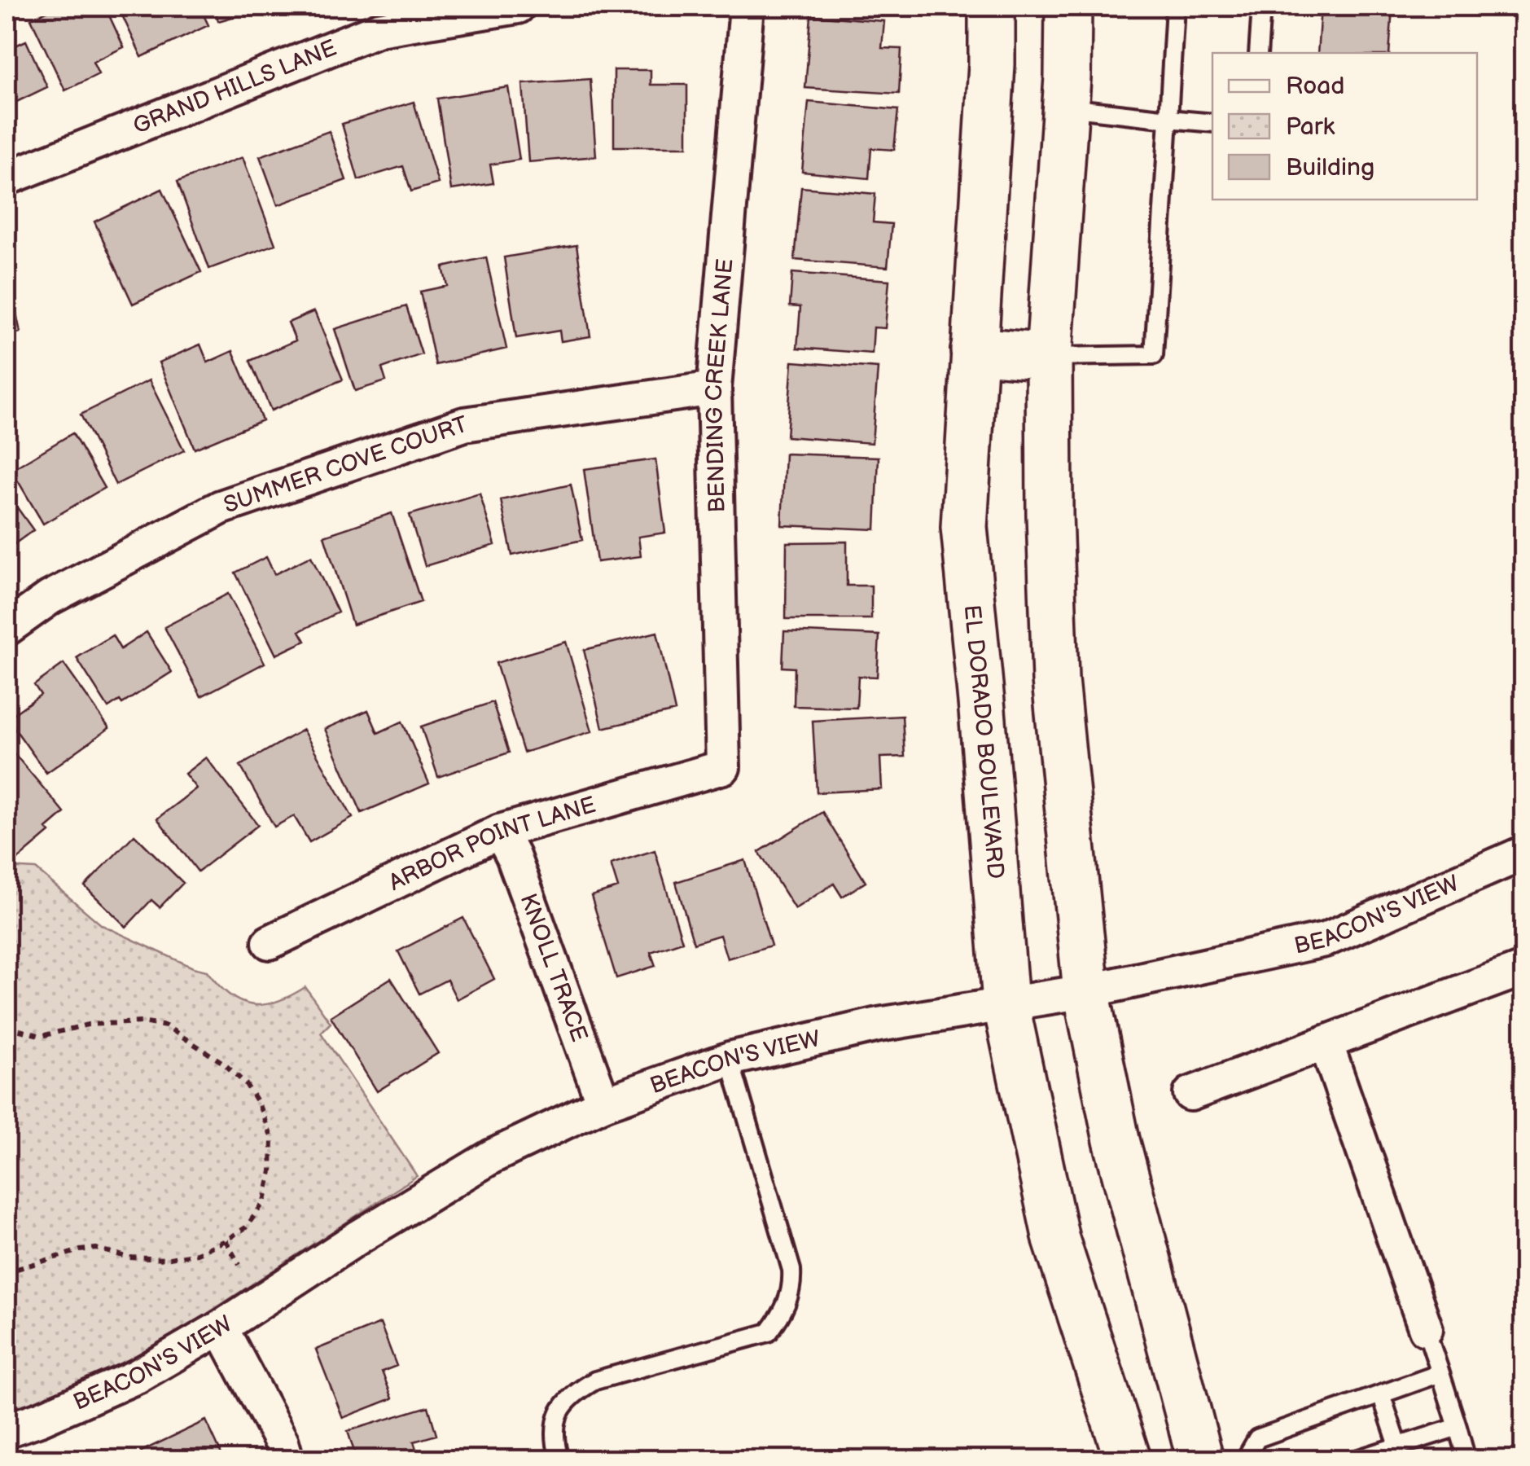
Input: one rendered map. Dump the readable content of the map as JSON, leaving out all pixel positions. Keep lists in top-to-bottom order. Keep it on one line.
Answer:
{"streets":{"main road":["EL DORADO BOULEVARD"],"street":["GRAND HILLS LANE","BENDING CREEK LANE","SUMMER COVE COURT","ARBOR POINT LANE","BEACON'S VIEW","KNOLL TRACE"]},"crossings":[["BENDING CREEK LANE","SUMMER COVE COURT"],["BENDING CREEK LANE","ARBOR POINT LANE"],["EL DORADO BOULEVARD","BEACON'S VIEW"],["ARBOR POINT LANE","KNOLL TRACE"],["BEACON'S VIEW","KNOLL TRACE"]],"legend":["Road","Park","Building"]}
